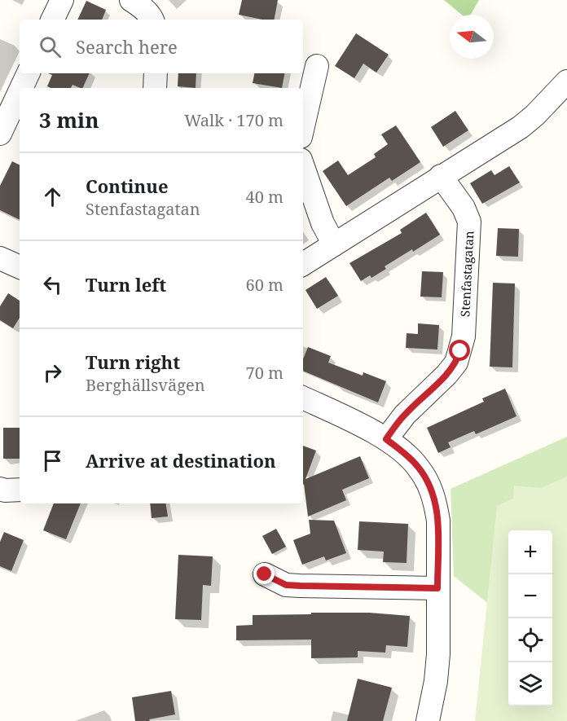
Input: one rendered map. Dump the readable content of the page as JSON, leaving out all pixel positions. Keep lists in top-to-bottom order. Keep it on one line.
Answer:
{"streets":{"street":["Stenfastagatan"]},"north":"left","page":{"search":"Search here","heading":["3 min","Walk · 170 m"],"list":[["Continue","Stenfastagatan","40 m"],["Turn left","60 m"],["Turn right","Berghällsvägen","70 m"],"Arrive at destination"],"map_buttons":["+","−"]}}
